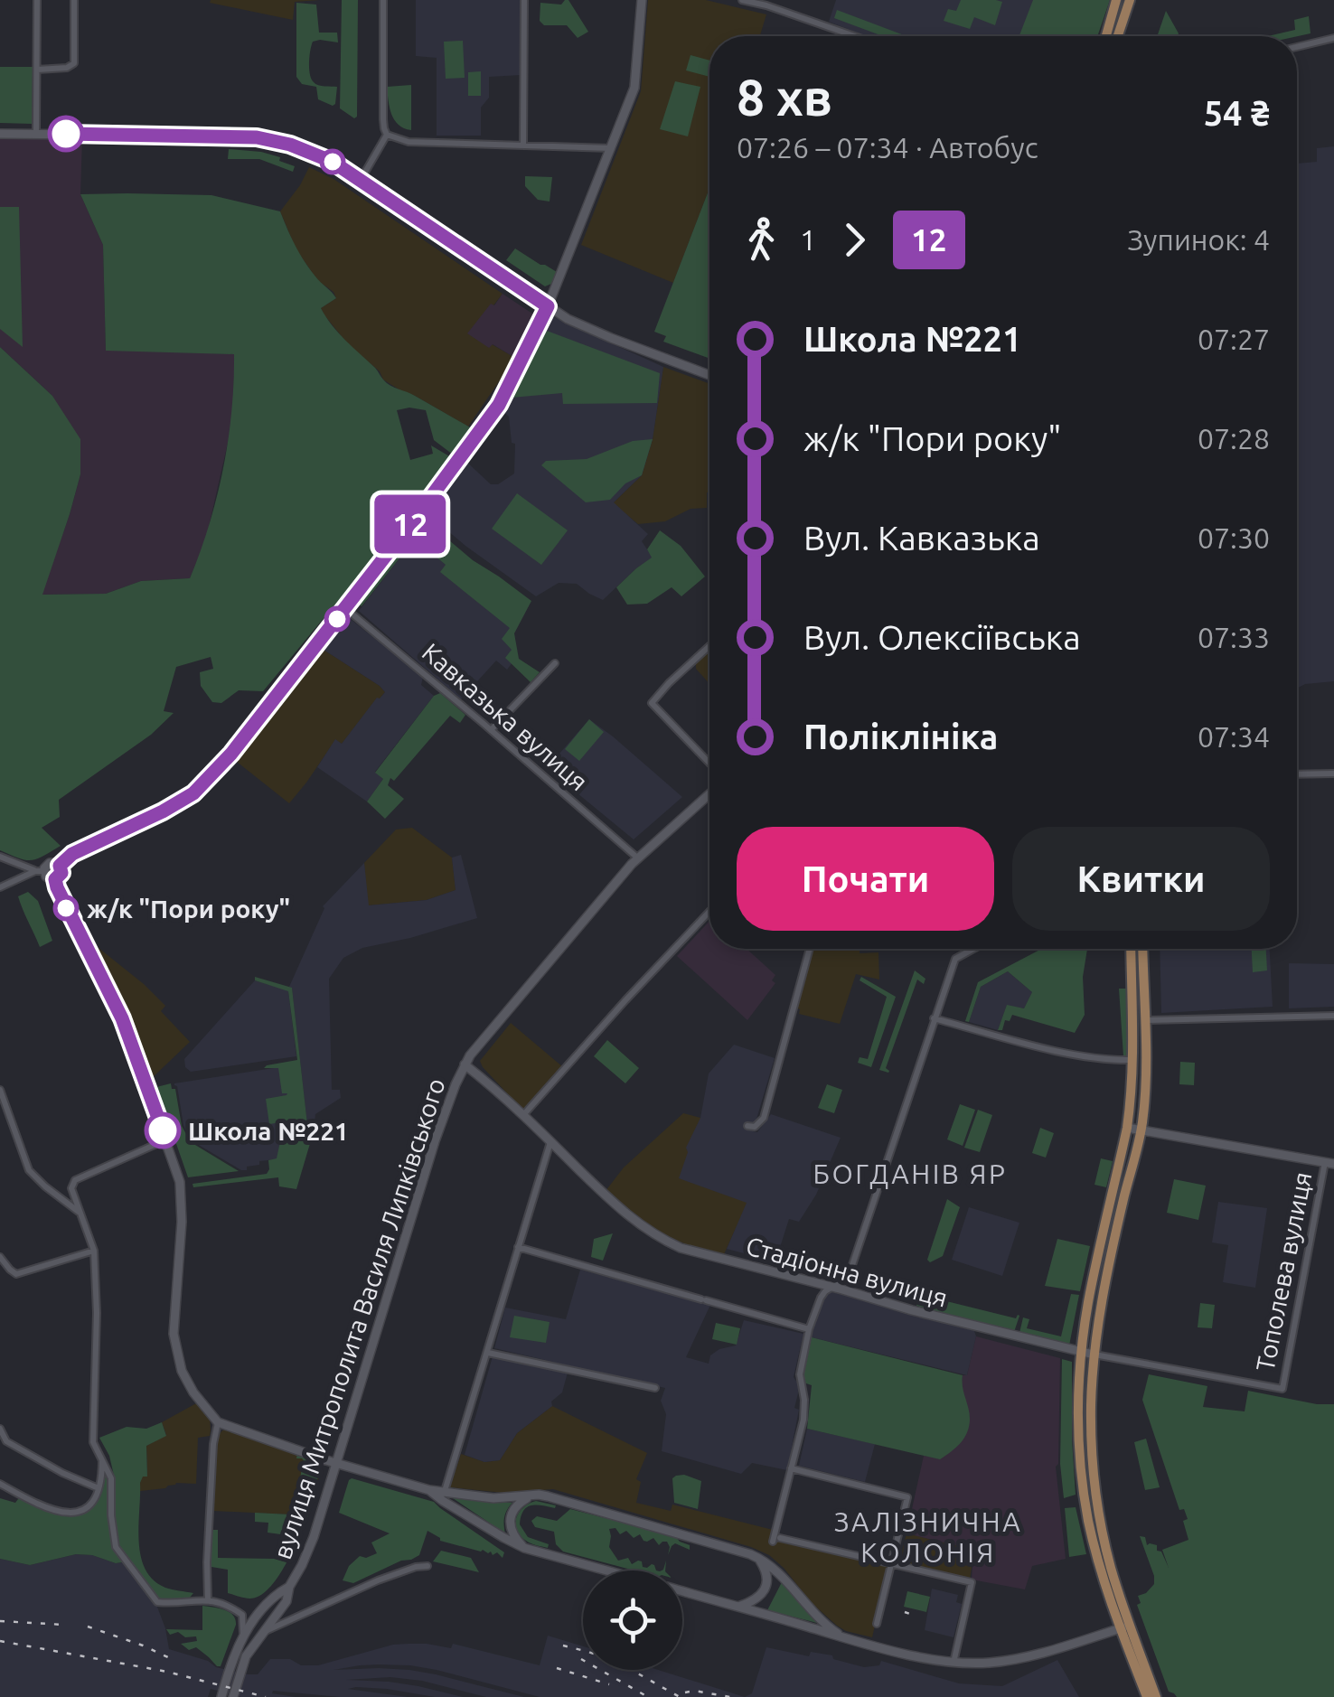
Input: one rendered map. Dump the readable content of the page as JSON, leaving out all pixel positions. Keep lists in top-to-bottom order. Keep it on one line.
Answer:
{"streets":{"street":["Кавказька вулиця","Стадіонна вулиця","Тополева вулиця","вулиця Митрополита Василя Липківського"]},"crossings":[["Кавказька вулиця","вулиця Митрополита Василя Липківського"],["Стадіонна вулиця","Тополева вулиця"],["Стадіонна вулиця","вулиця Митрополита Василя Липківського"]],"districts":["БОГДАНІВ ЯР","ЗАЛІЗНИЧНА КОЛОНІЯ"],"places":["ж/к \"Пори року\"","Школа №221"],"lines":["bus line 12"],"page":{"on_map":"12","heading":["8 хв","07:26 – 07:34 · Автобус","54 ₴"],"legs":["1","12","Зупинок: 4"],"list":[{"name":"Школа №221","value":"07:27"},{"name":"ж/к \"Пори року\"","value":"07:28"},{"name":"Вул. Кавказька","value":"07:30"},{"name":"Вул. Олексіївська","value":"07:33"},{"name":"Поліклініка","value":"07:34"}],"buttons":["Почати","Квитки"]}}
